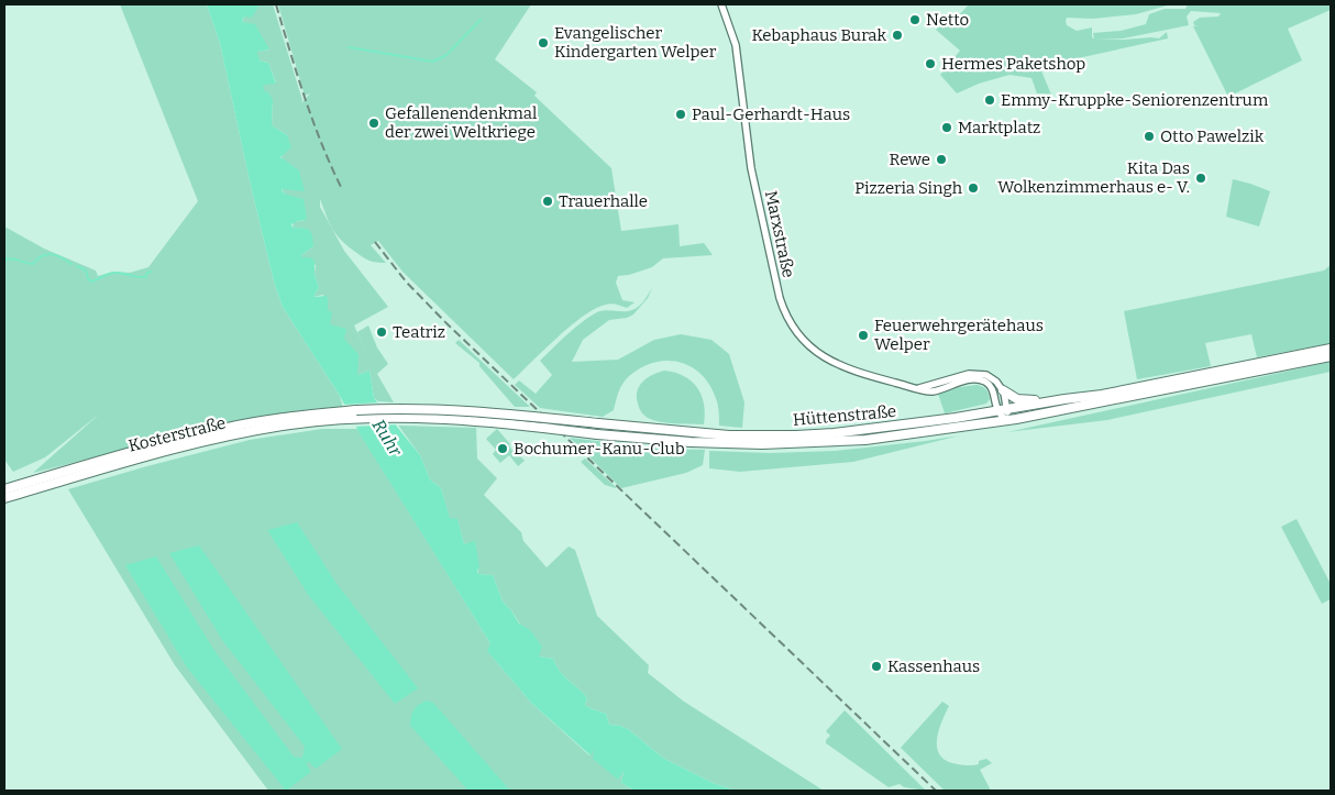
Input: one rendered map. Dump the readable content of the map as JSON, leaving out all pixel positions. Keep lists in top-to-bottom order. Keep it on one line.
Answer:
{"streets":{"main road":["Hüttenstraße","Kosterstraße"],"street":["Marxstraße"]},"crossings":[["Marxstraße","Hüttenstraße"],["Hüttenstraße","Kosterstraße"]],"water":["Ruhr"],"places":["Netto","Kebaphaus Burak","Evangelischer Kindergarten Welper","Hermes Paketshop","Emmy-Kruppke-Seniorenzentrum","Paul-Gerhardt-Haus","Gefallenendenkmal der zwei Weltkriege","Marktplatz","Otto Pawelzik","Rewe","Kita Das Wolkenzimmerhaus e- V.","Pizzeria Singh","Trauerhalle","Teatriz","Feuerwehrgerätehaus Welper","Bochumer-Kanu-Club","Kassenhaus"]}
